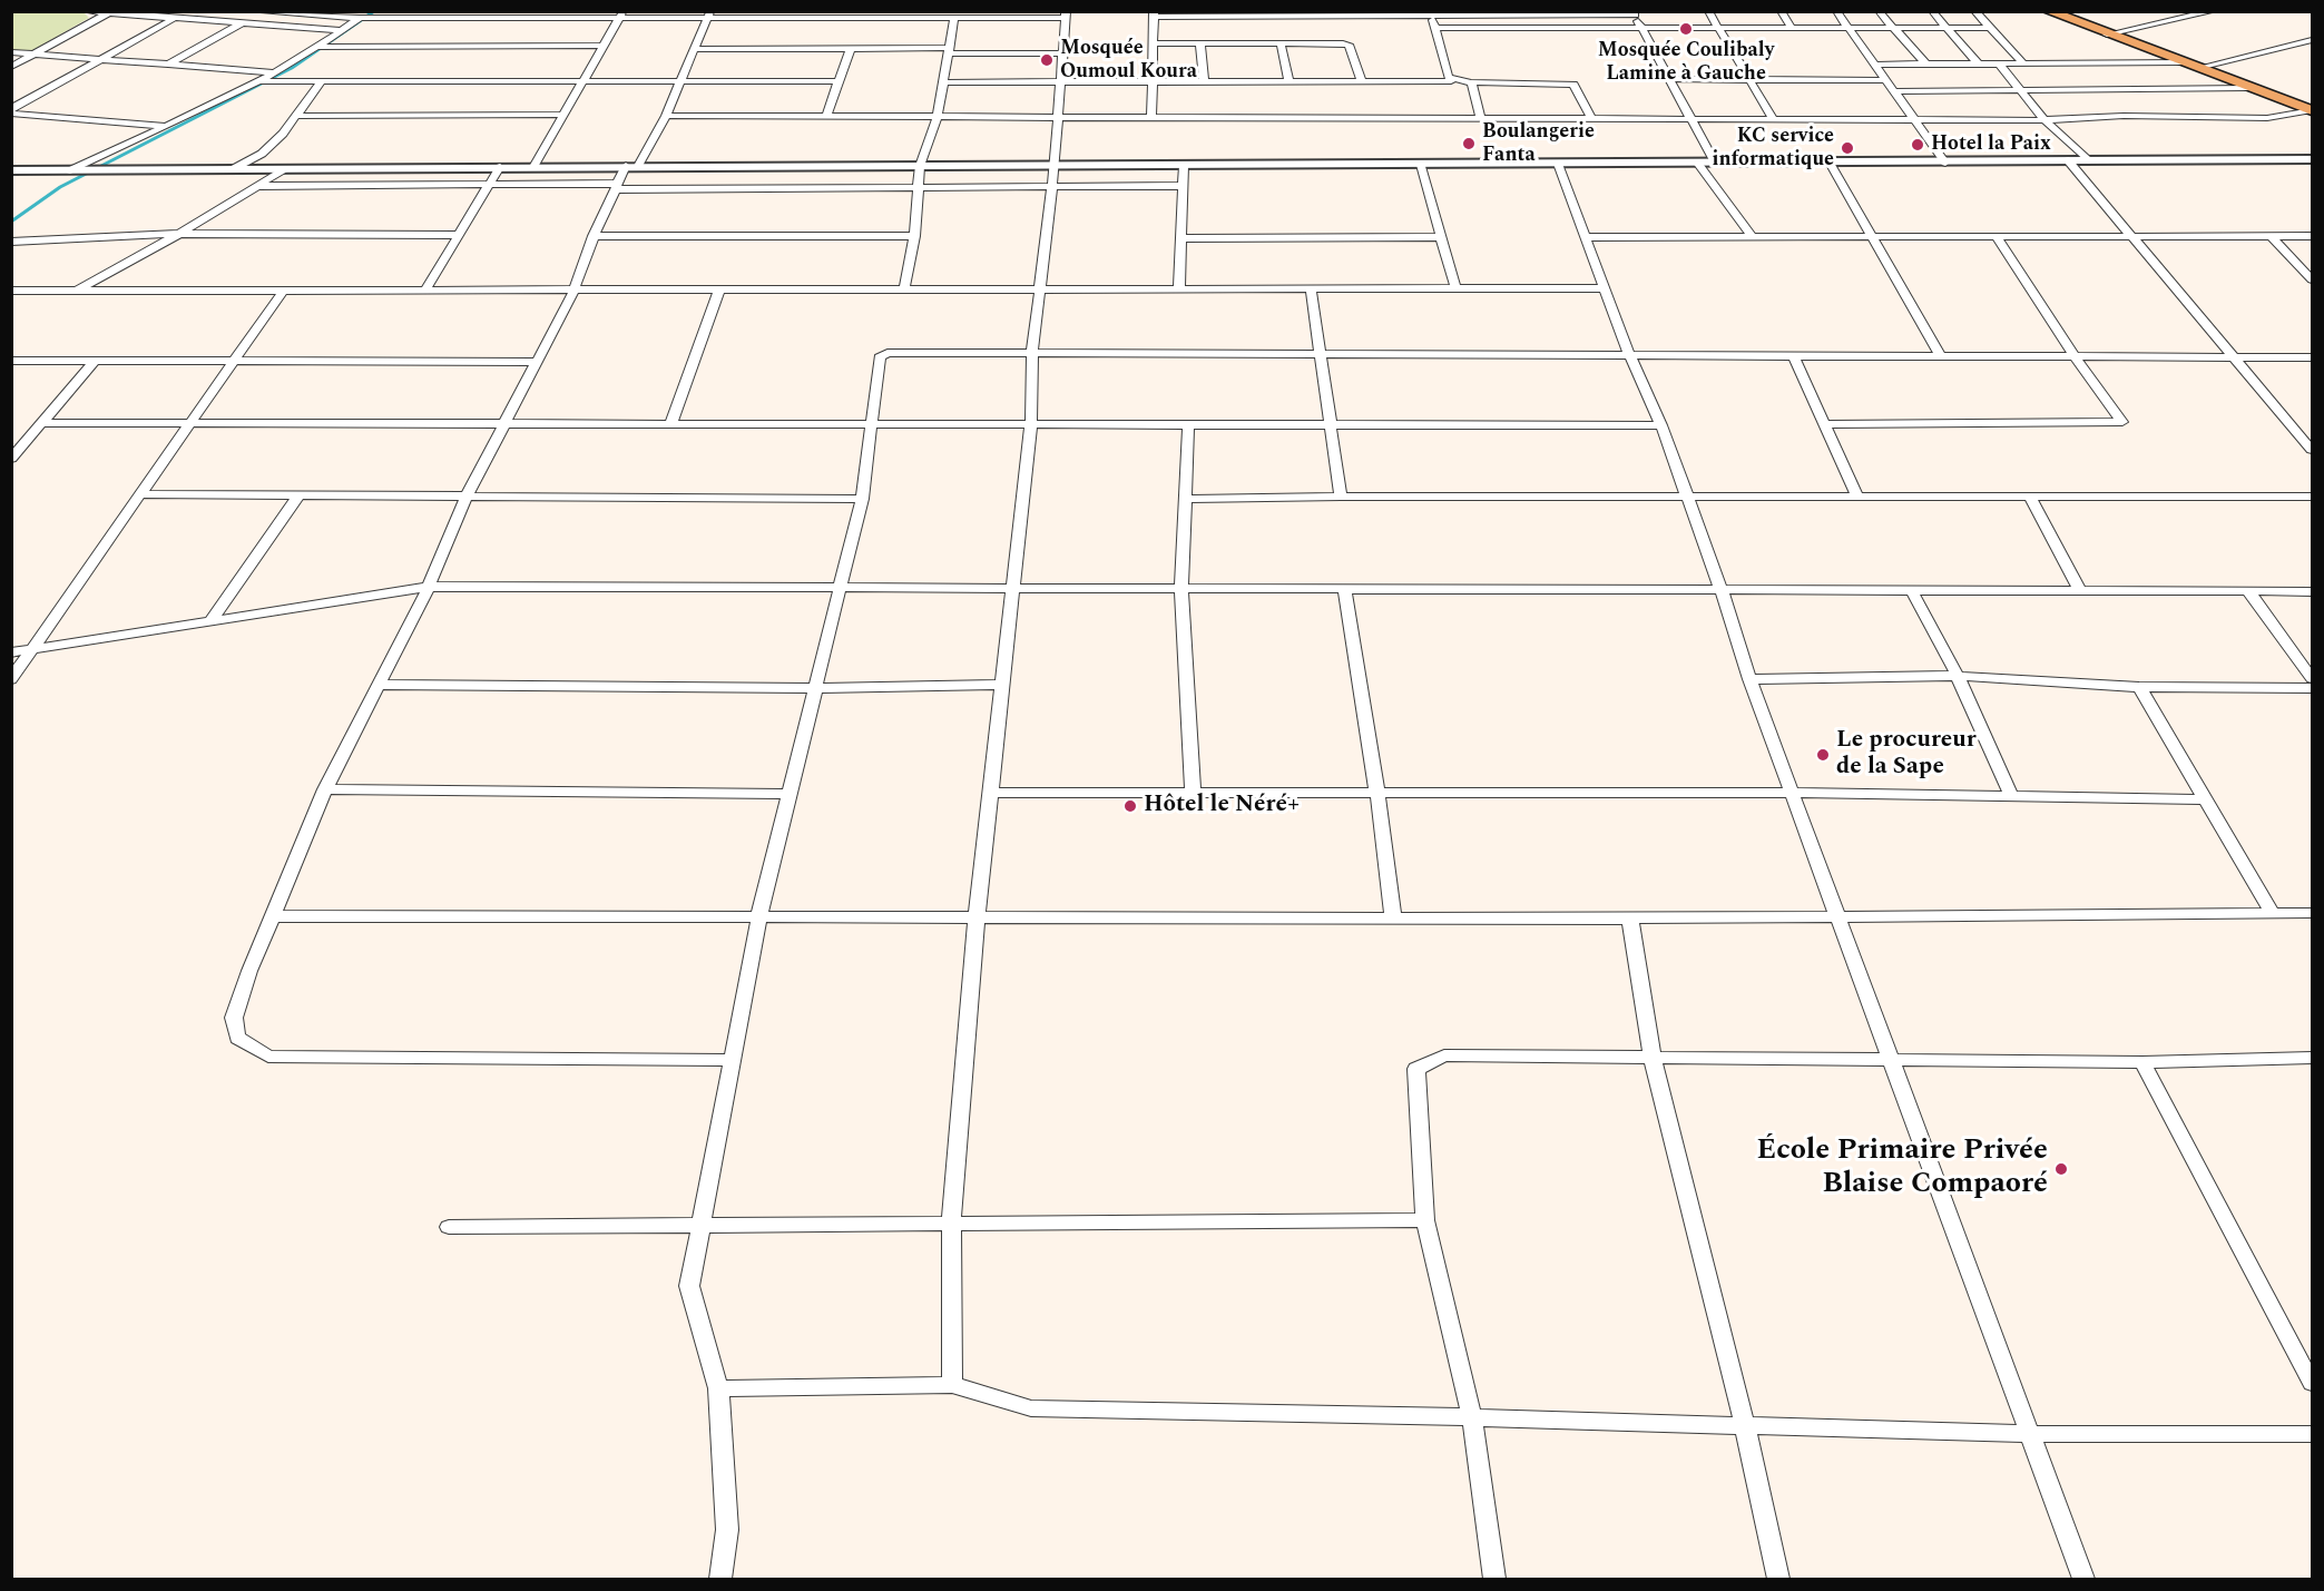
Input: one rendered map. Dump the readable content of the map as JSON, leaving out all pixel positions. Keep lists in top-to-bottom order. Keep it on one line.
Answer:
{"places":["Mosquée Coulibaly Lamine à Gauche","Mosquée Oumoul Koura","Boulangerie Fanta","Hotel la Paix","KC service informatique","Le procureur de la Sape","Hôtel le Néré+","École Primaire Privée Blaise Compaoré"]}
